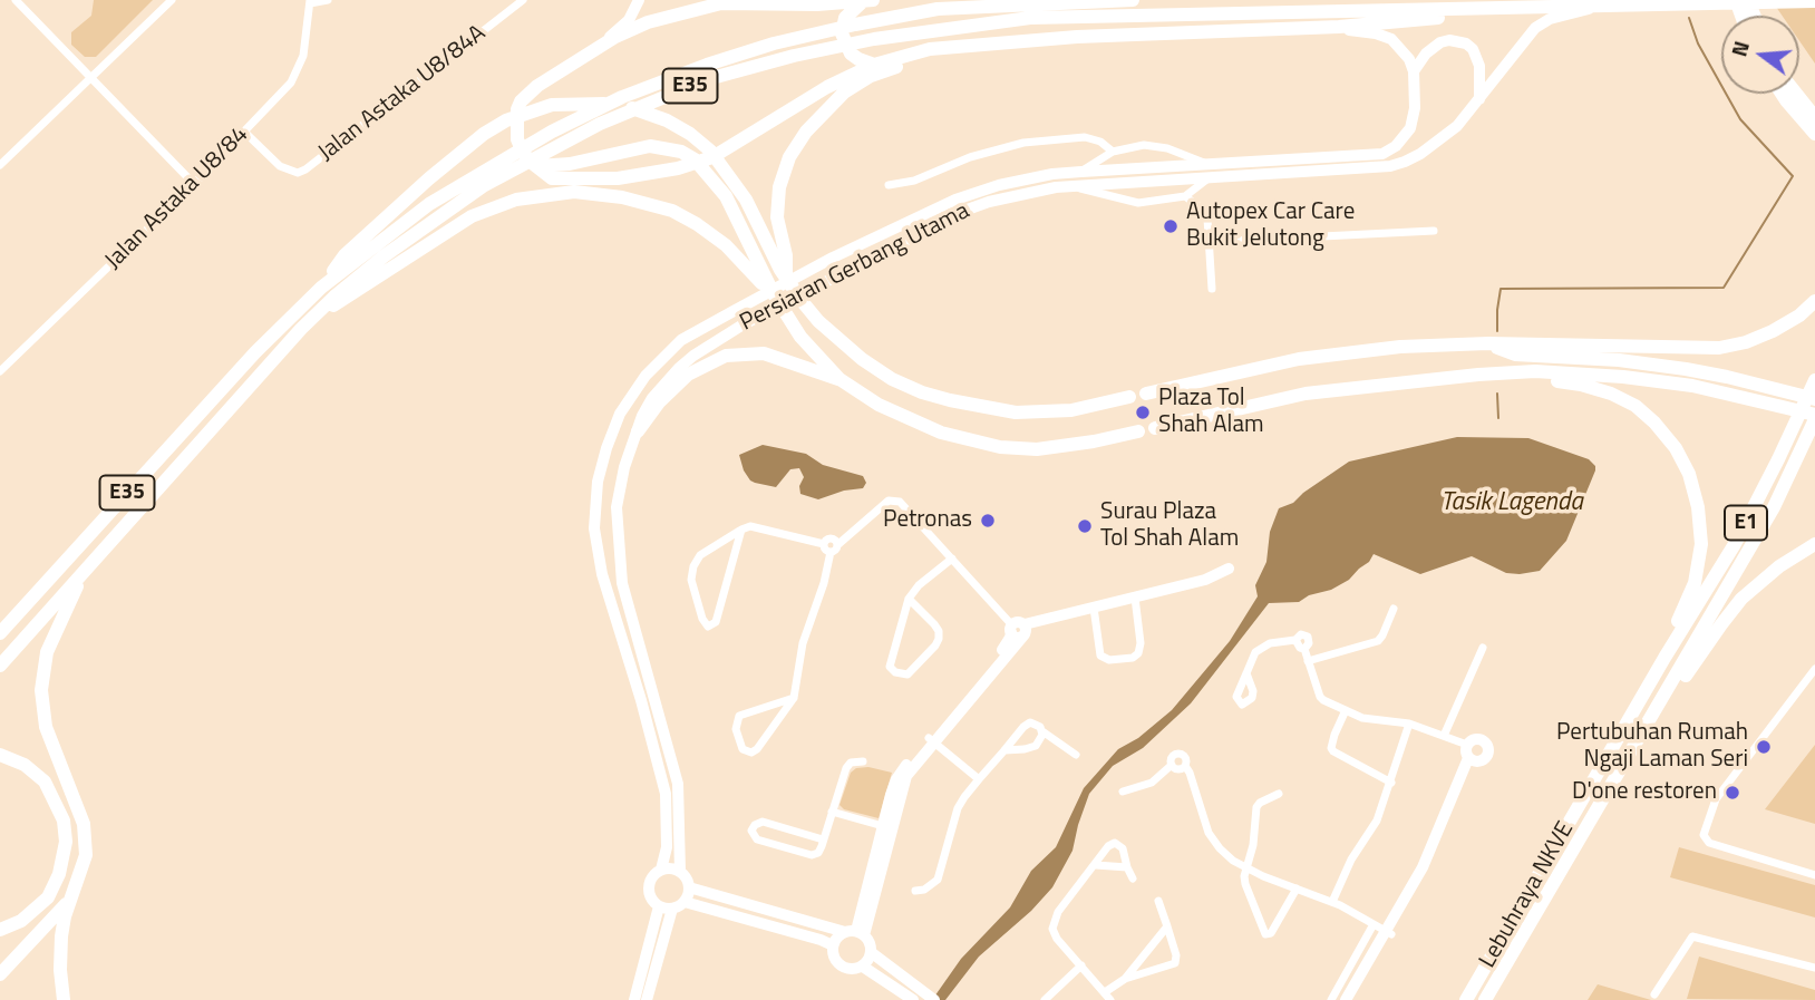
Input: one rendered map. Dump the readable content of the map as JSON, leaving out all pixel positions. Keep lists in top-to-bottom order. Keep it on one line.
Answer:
{"streets":{"highway":["E35","E1","Lebuhraya NKVE"],"main road":["Persiaran Gerbang Utama"],"street":["Jalan Astaka U8/84A","Jalan Astaka U8/84"]},"crossings":[["E35","Persiaran Gerbang Utama"],["Jalan Astaka U8/84A","Jalan Astaka U8/84"]],"water":["Tasik Lagenda"],"places":["Autopex Car Care Bukit Jelutong","Plaza Tol Shah Alam","Petronas","Surau Plaza Tol Shah Alam","Pertubuhan Rumah Ngaji Laman Seri","D'one restoren"],"north":"left"}
